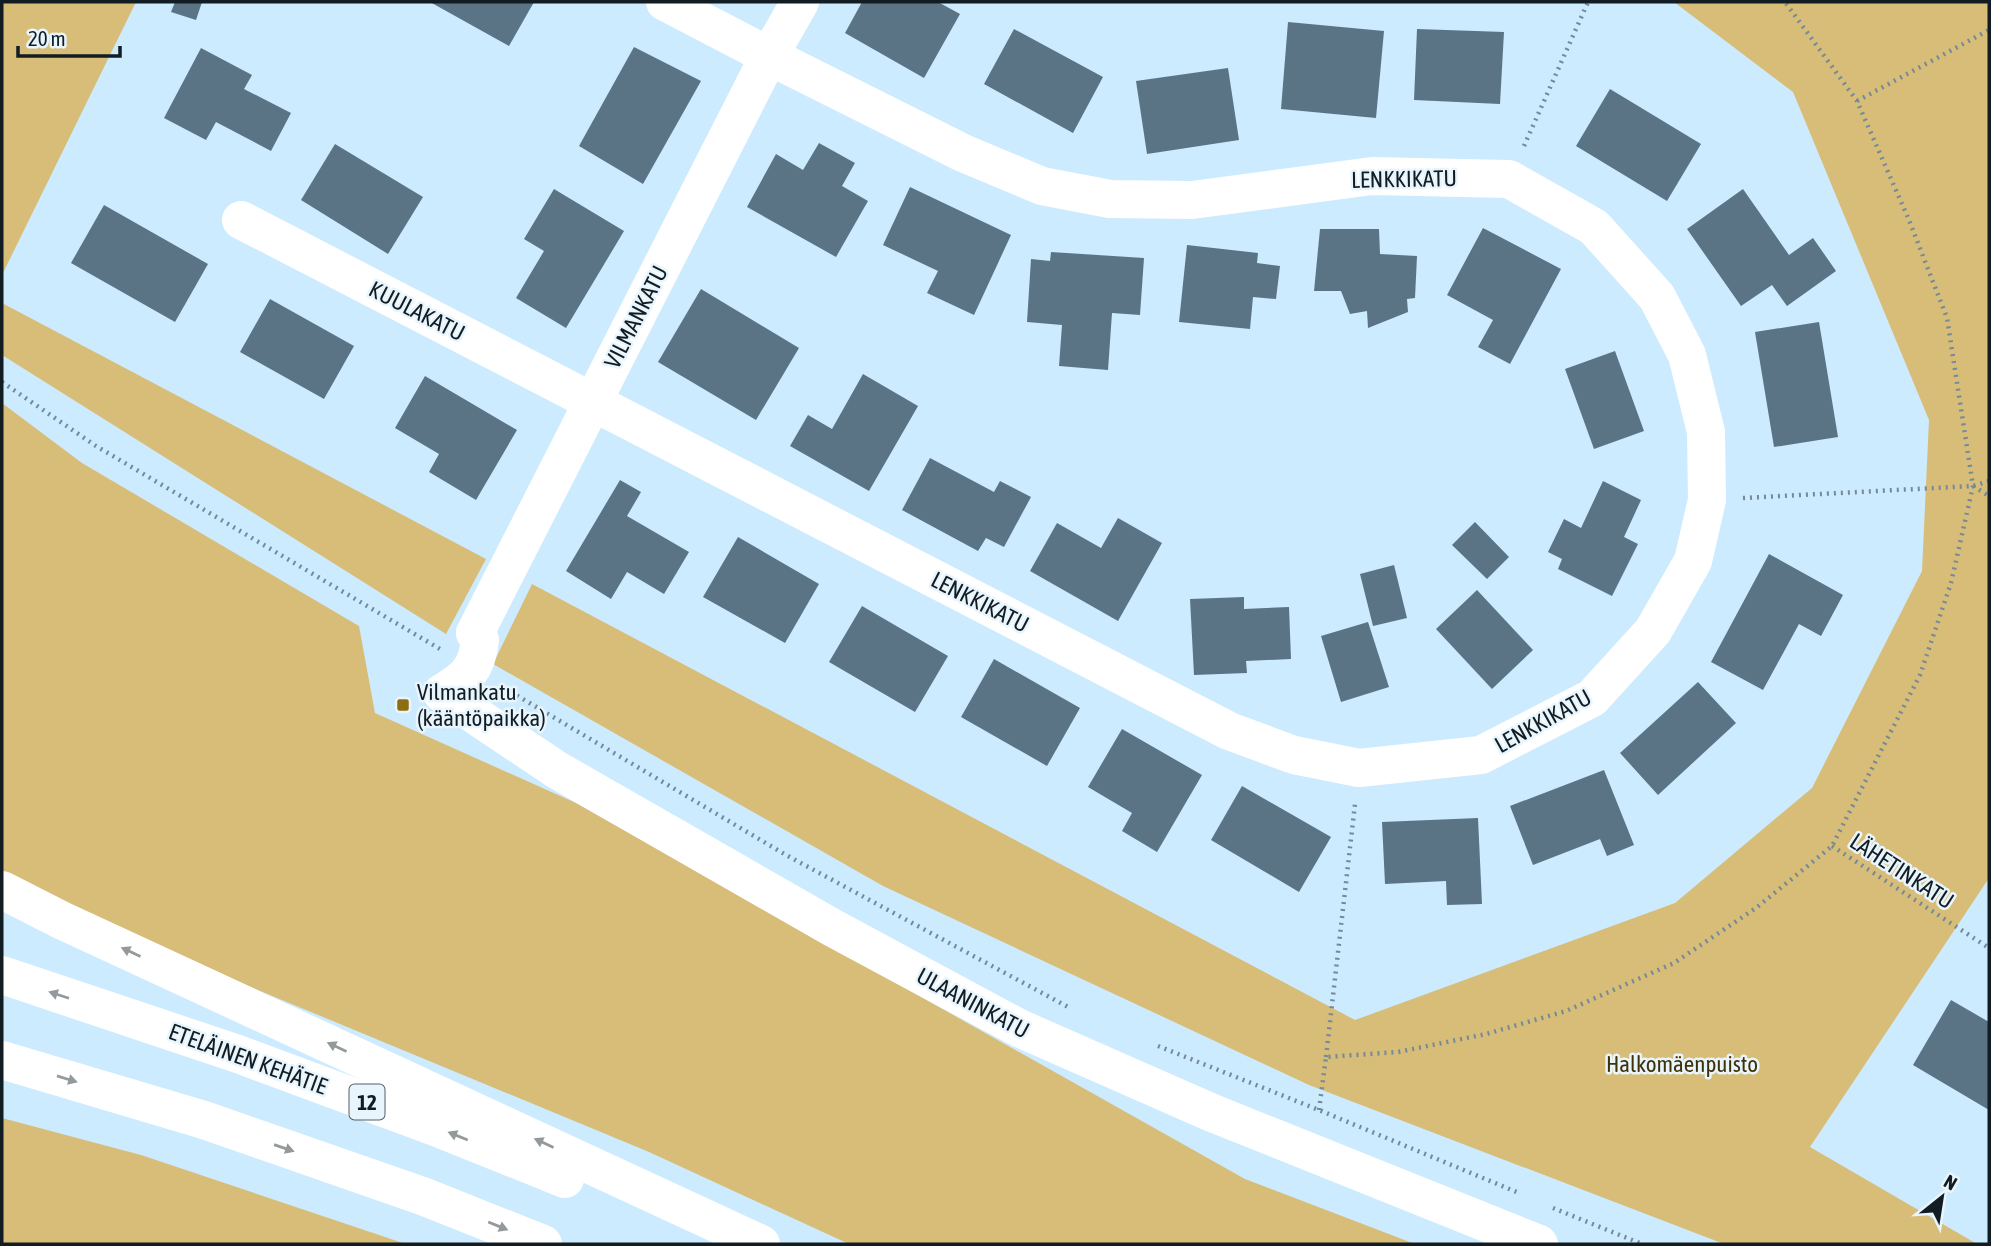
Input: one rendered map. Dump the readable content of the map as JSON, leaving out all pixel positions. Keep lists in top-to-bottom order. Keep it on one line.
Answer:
{"streets":{"main road":["LENKKIKATU","KUULAKATU","VILMANKATU","ULAANINKATU","ETELÄINEN KEHÄTIE","12"],"path":["LÄHETINKATU"]},"crossings":[["LENKKIKATU","KUULAKATU"],["LENKKIKATU","VILMANKATU"],["KUULAKATU","VILMANKATU"],["VILMANKATU","ULAANINKATU"]],"parks":["Halkomäenpuisto"],"places":{"transit":["Vilmankatu (kääntöpaikka)"]},"scale_bar":"20 m","north":"top right"}
